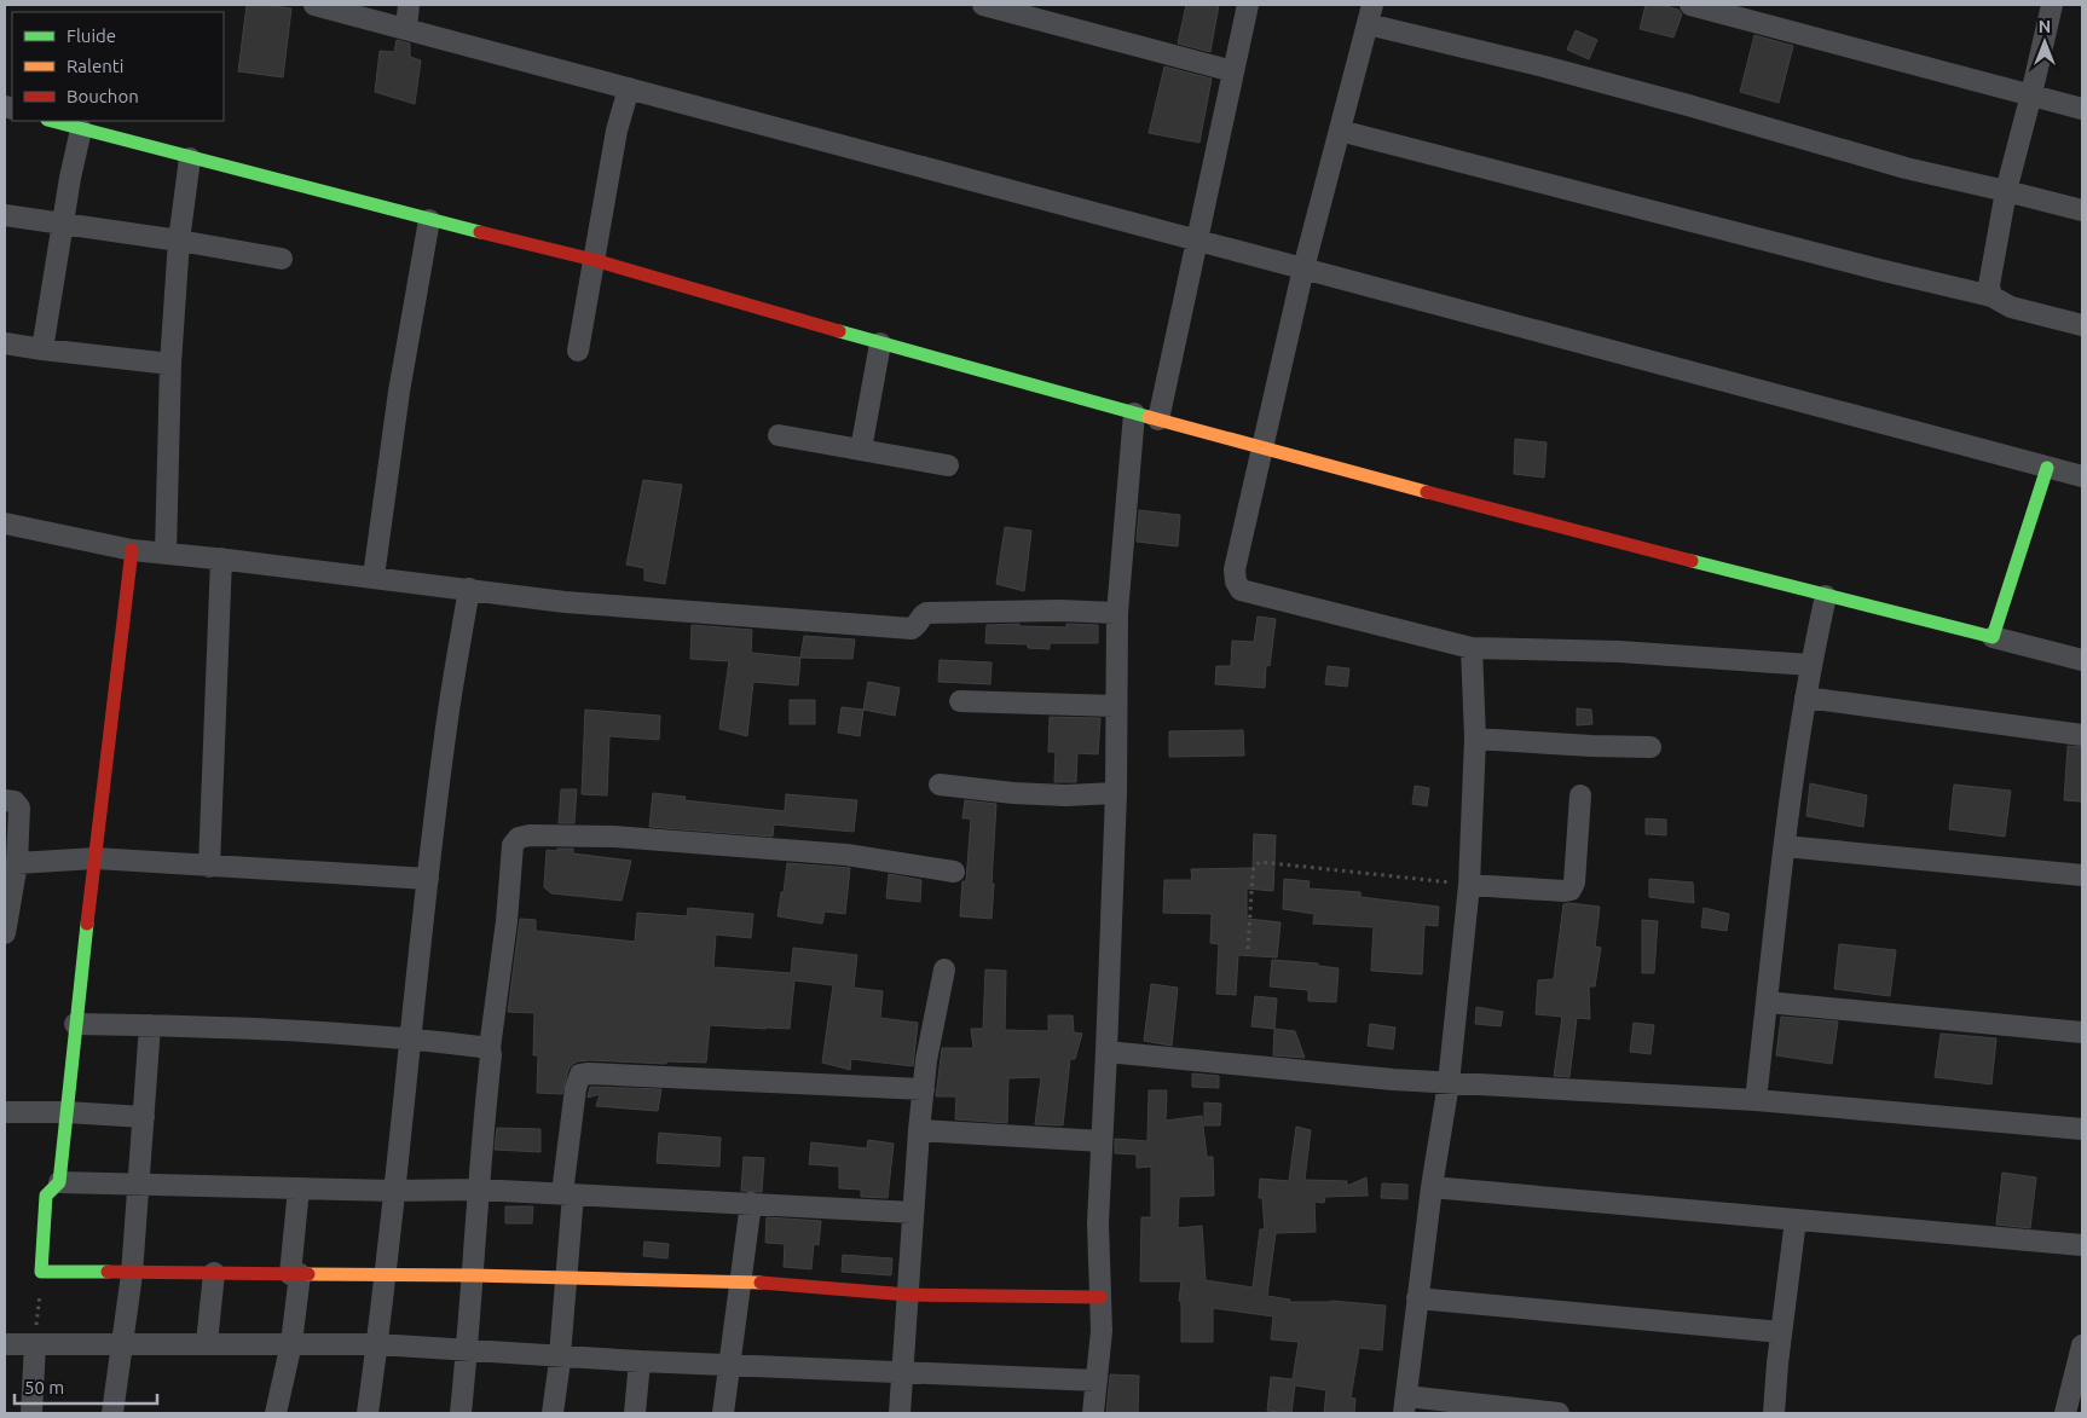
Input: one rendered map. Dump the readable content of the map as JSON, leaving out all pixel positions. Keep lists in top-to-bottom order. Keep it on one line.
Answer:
{"legend":["Fluide","Ralenti","Bouchon"],"scale_bar":"50 m","north":"top"}
